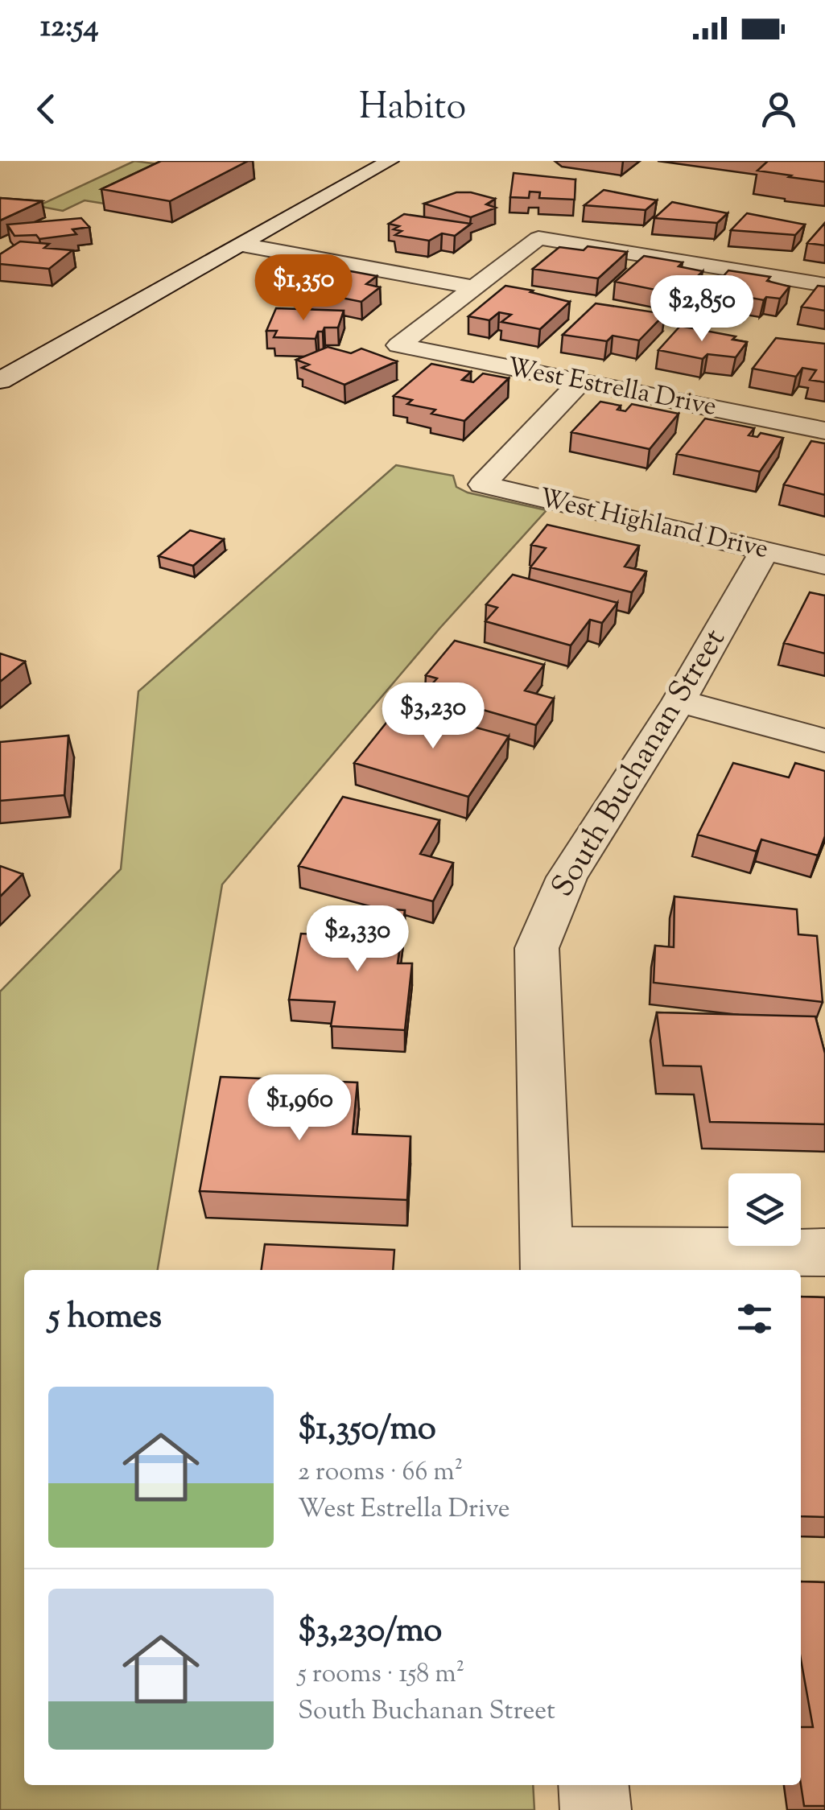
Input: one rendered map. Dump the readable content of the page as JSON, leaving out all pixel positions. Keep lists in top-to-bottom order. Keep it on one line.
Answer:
{"streets":{"street":["West Estrella Drive","West Highland Drive","South Buchanan Street"]},"crossings":[["West Estrella Drive","West Highland Drive"],["West Highland Drive","South Buchanan Street"]],"page":{"status":"12:54","header":"Habito","price":["$1,350","$2,850","$3,230","$2,330","$1,960"],"heading":"5 homes","list":[{"name":"$1,350/mo","note":"2 rooms · 66 m² · West Estrella Drive"},{"name":"$3,230/mo","note":"5 rooms · 158 m² · South Buchanan Street"}]}}
